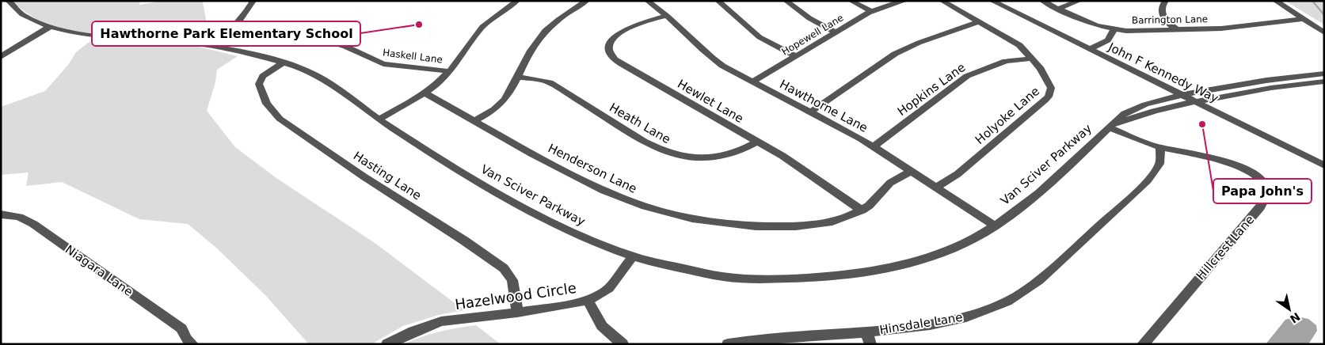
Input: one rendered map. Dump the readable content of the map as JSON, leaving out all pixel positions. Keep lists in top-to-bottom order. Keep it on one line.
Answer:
{"streets":{"street":["Barrington Lane","Hopewell Lane","Haskell Lane","John F Kennedy Way","Hopkins Lane","Hewlet Lane","Hawthorne Lane","Holyoke Lane","Heath Lane","Van Sciver Parkway","Henderson Lane","Hasting Lane","Hillcrest Lane","Niagara Lane","Hazelwood Circle","Hinsdale Lane"]},"crossings":[["Hopewell Lane","Hawthorne Lane"],["John F Kennedy Way","Van Sciver Parkway"],["Hopkins Lane","Hawthorne Lane"],["Hopkins Lane","Holyoke Lane"],["Hewlet Lane","Hawthorne Lane"],["Hewlet Lane","Heath Lane"],["Hewlet Lane","Henderson Lane"],["Hawthorne Lane","Holyoke Lane"],["Hawthorne Lane","Van Sciver Parkway"],["Hawthorne Lane","Henderson Lane"],["Van Sciver Parkway","Hasting Lane"],["Van Sciver Parkway","Hillcrest Lane"],["Van Sciver Parkway","Hazelwood Circle"],["Hasting Lane","Hazelwood Circle"],["Hillcrest Lane","Hinsdale Lane"]],"places":["Hawthorne Park Elementary School","Papa John's"],"north":"bottom right"}
